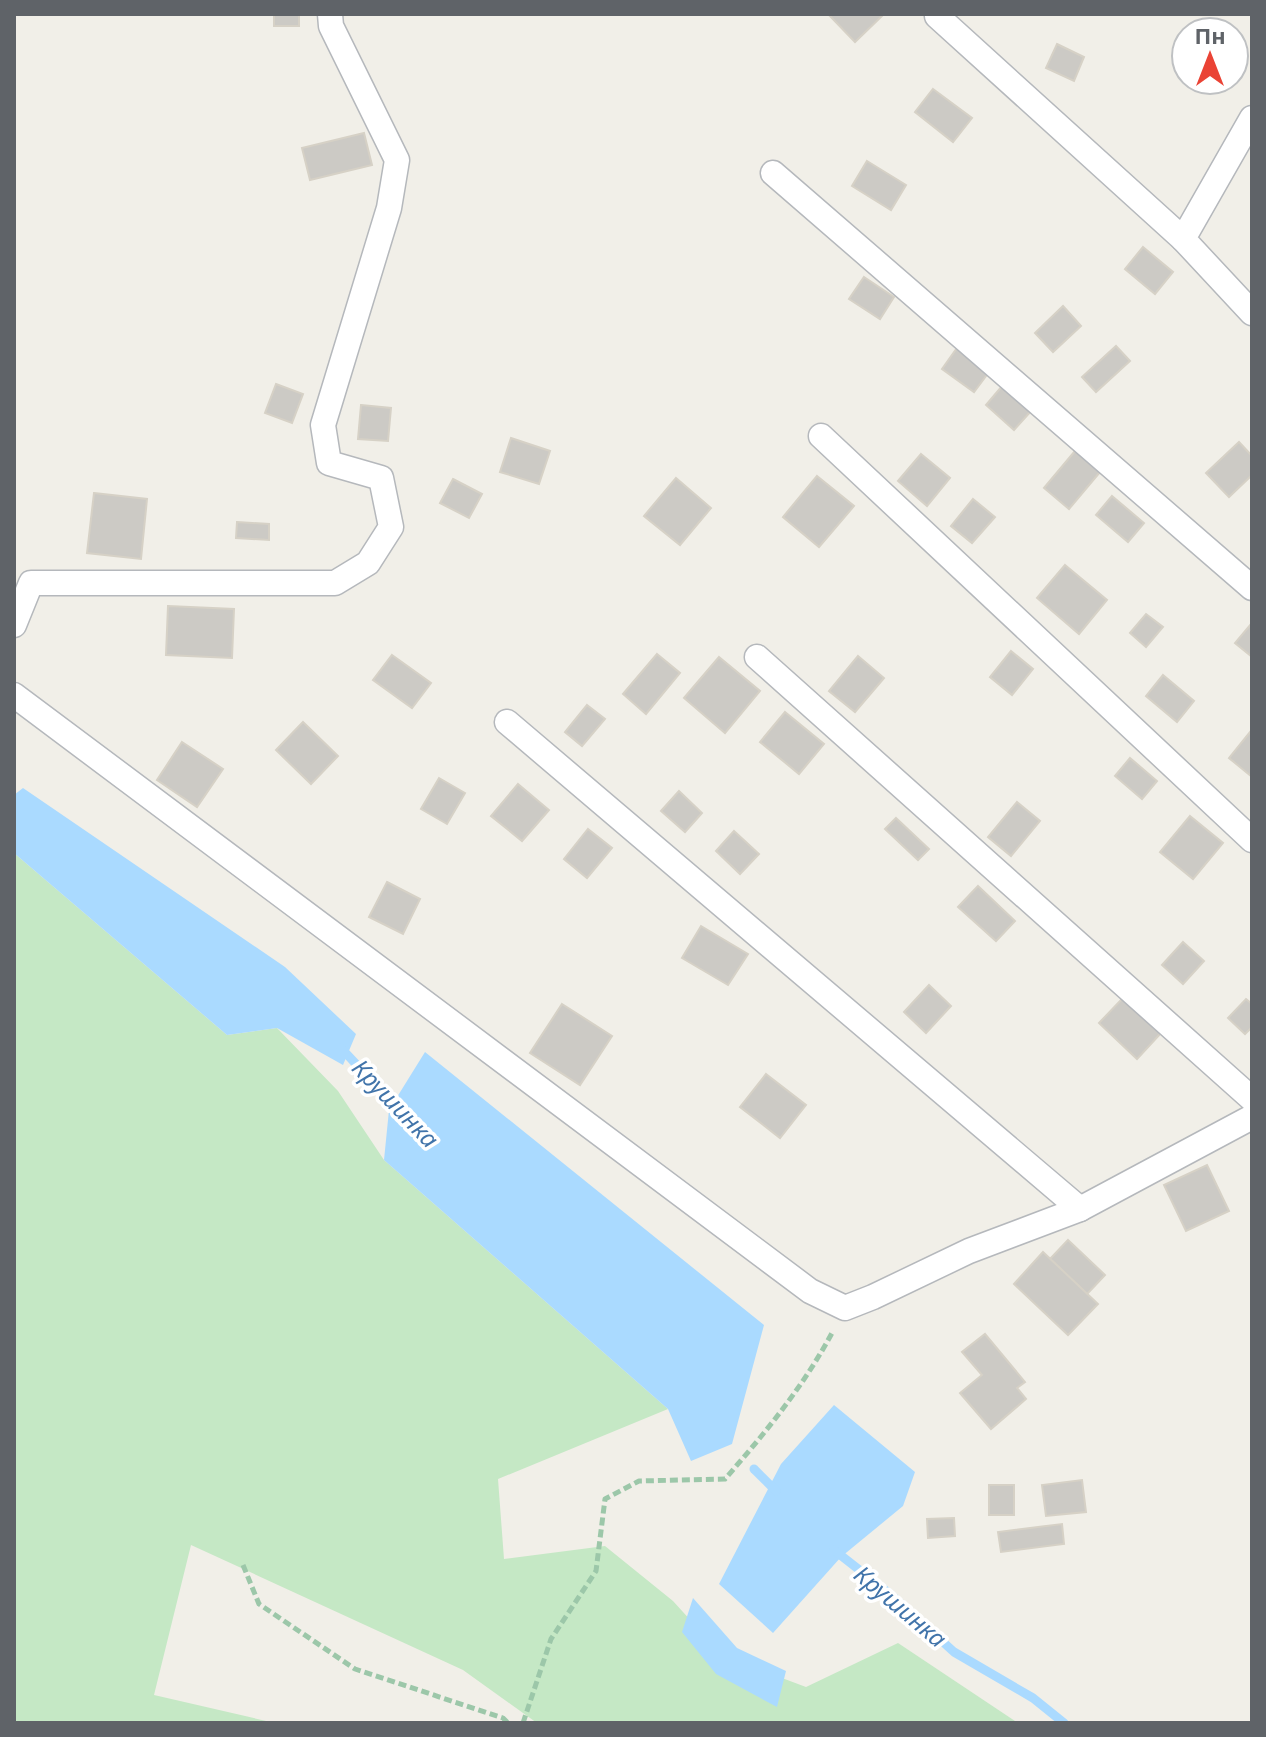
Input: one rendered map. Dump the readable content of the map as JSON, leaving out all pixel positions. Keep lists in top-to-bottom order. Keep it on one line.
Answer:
{"water":["Крушинка"],"north":"top"}
